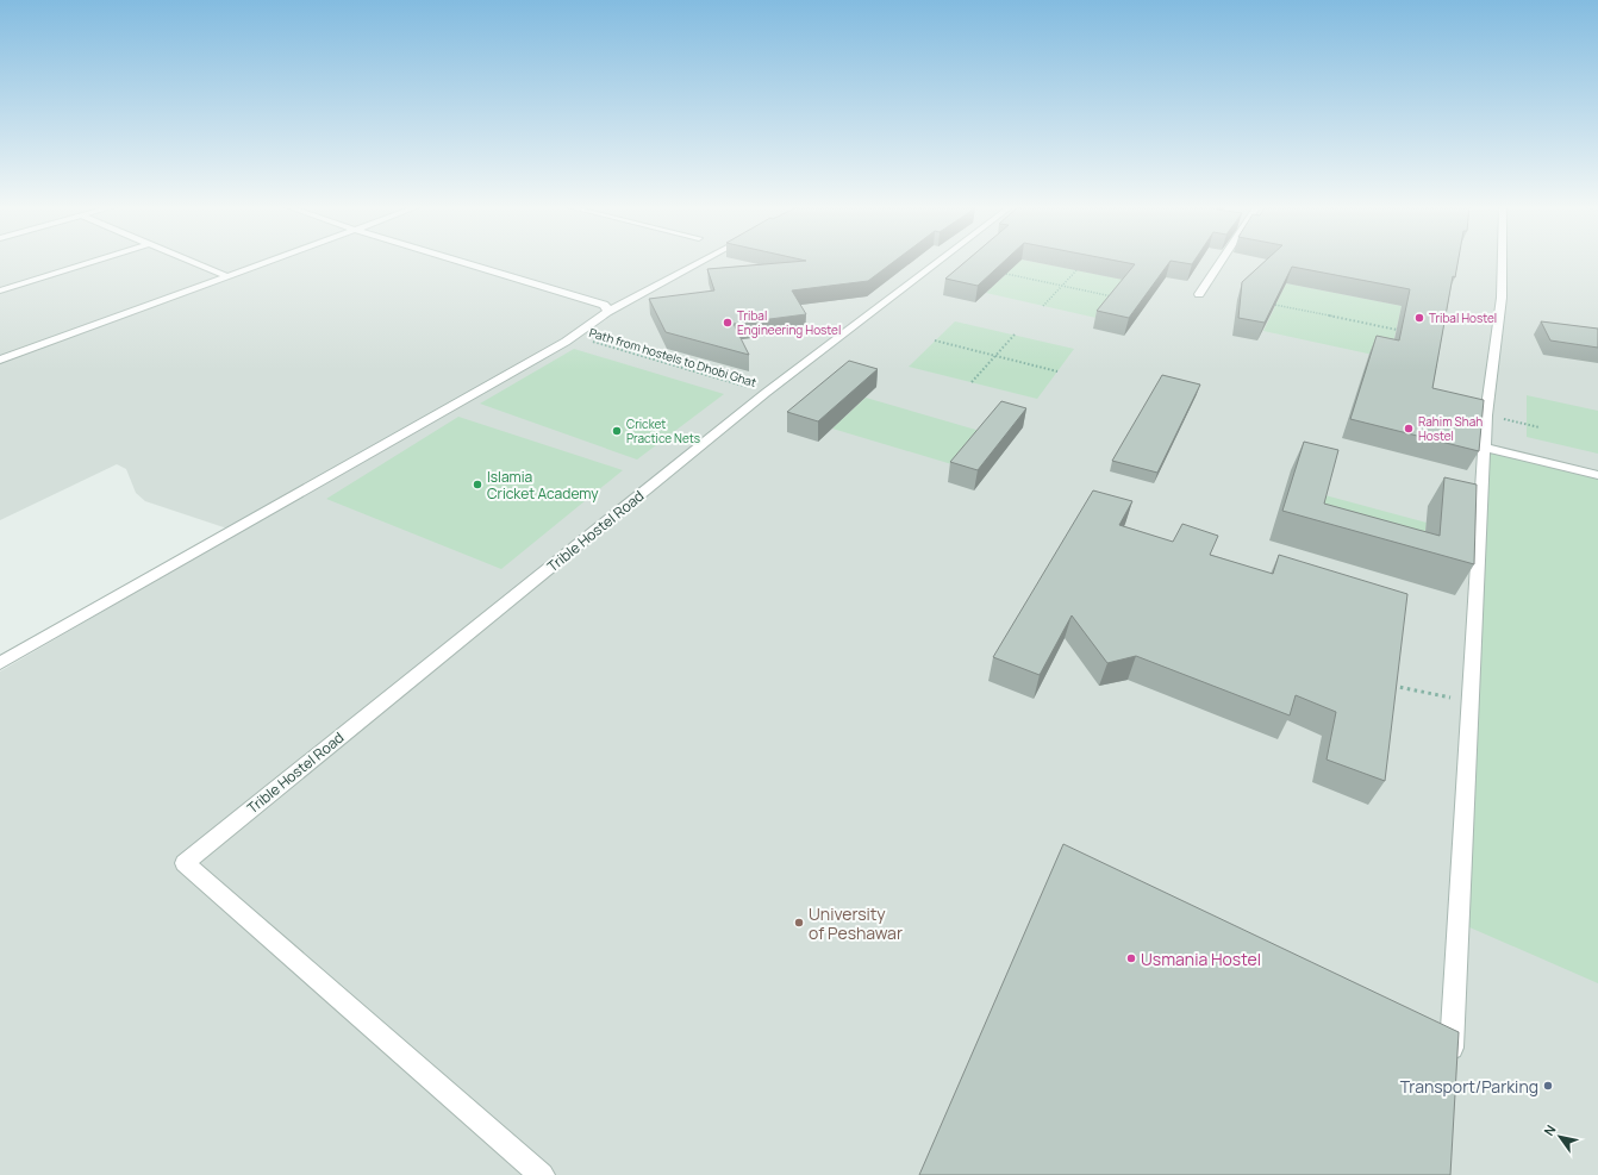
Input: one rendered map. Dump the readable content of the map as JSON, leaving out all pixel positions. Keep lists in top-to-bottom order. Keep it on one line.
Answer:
{"streets":{"street":["Trible Hostel Road"],"path":["Path from hostels to Dhobi Ghat"]},"crossings":[["Path from hostels to Dhobi Ghat","Trible Hostel Road"]],"places":["Tribal Hostel","Tribal Engineering Hostel","Rahim Shah Hostel","Cricket Practice Nets","Islamia Cricket Academy","University of Peshawar","Usmania Hostel","Transport/Parking"],"north":"top left"}
